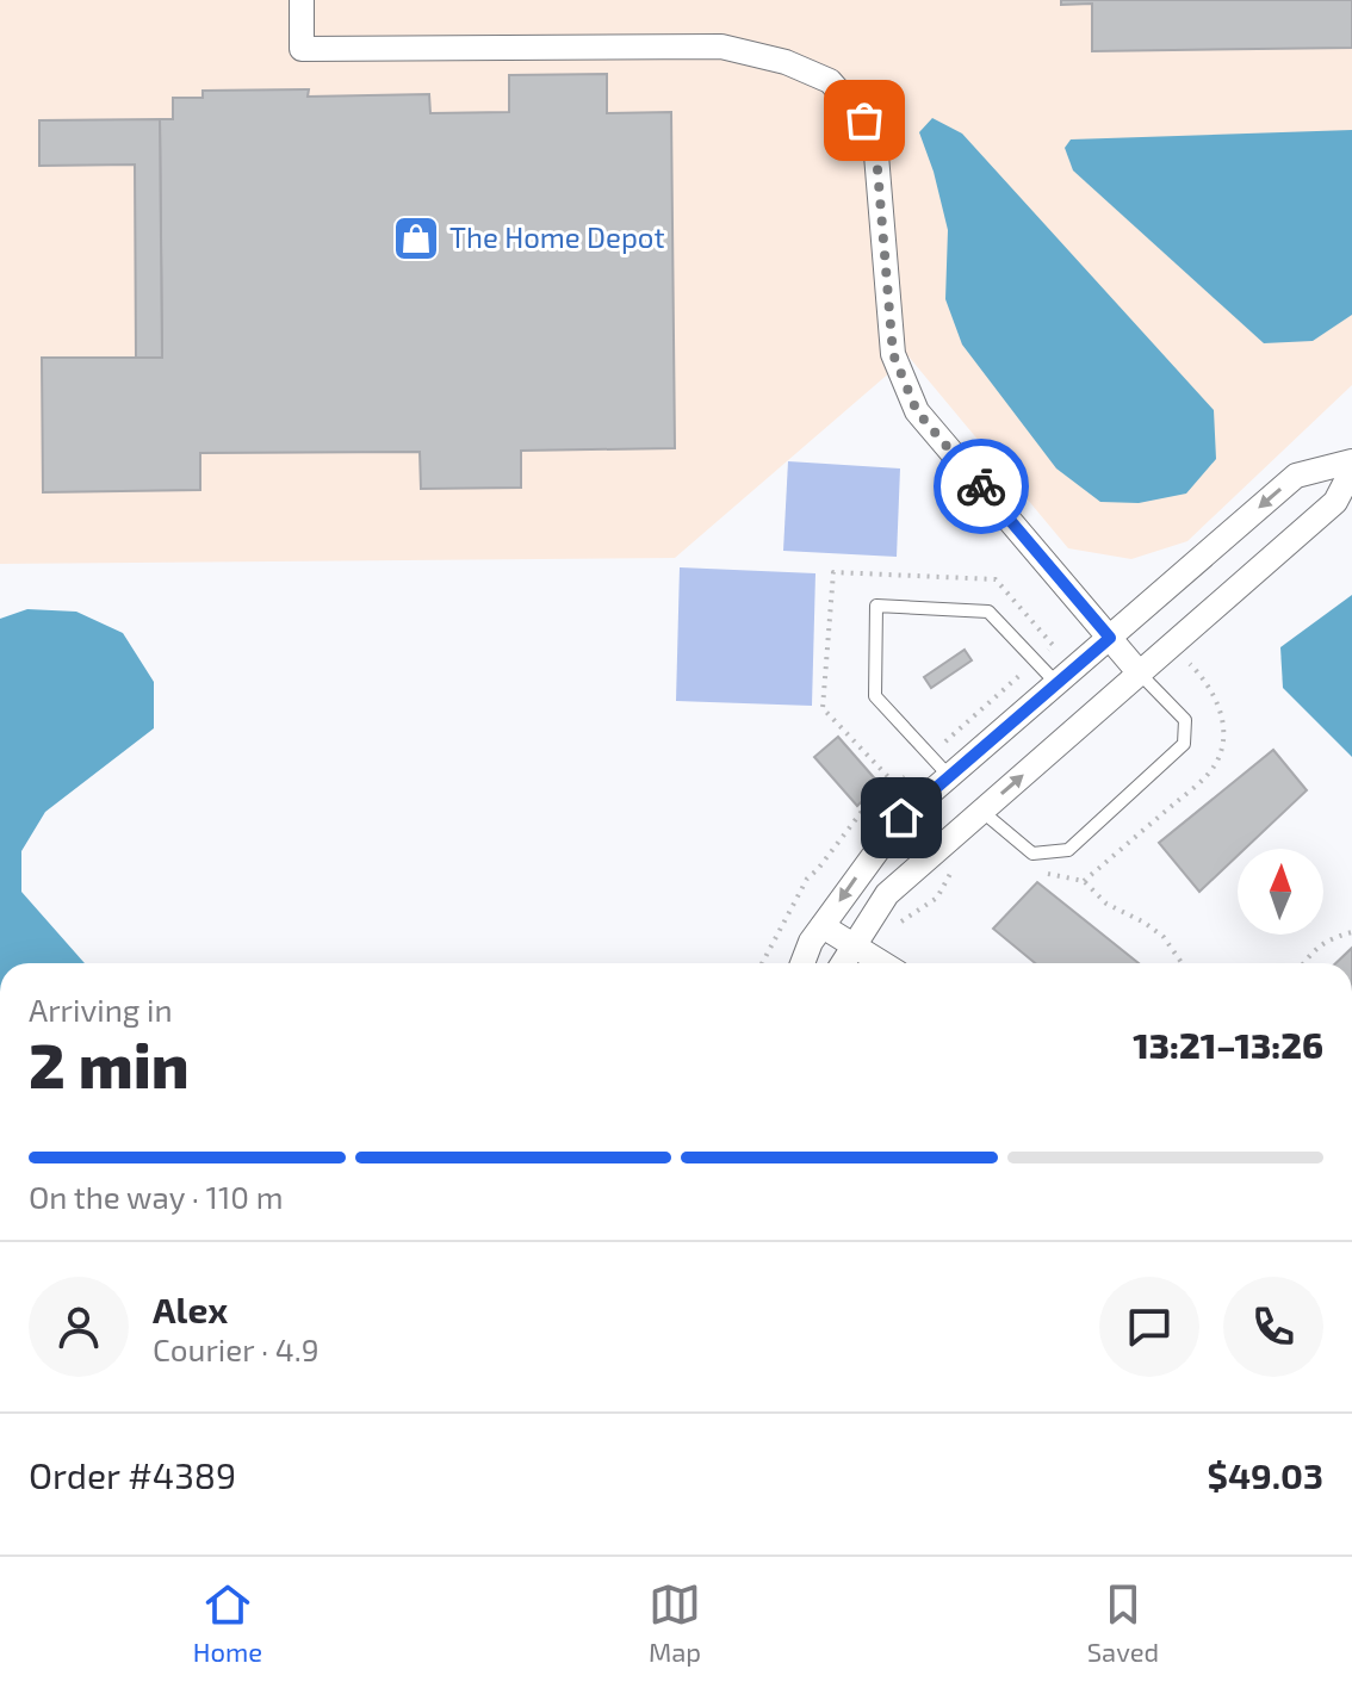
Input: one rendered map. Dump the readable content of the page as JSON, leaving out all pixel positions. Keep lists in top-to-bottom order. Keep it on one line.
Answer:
{"places":{"shop":["The Home Depot"]},"north":"top","page":{"heading":["2 min","Arriving in","13:21–13:26"],"panel":["Alex","Courier · 4.9","Order #4389","$49.03"],"bar":"On the way · 110 m","tabs":["Home","Map","Saved"]}}
